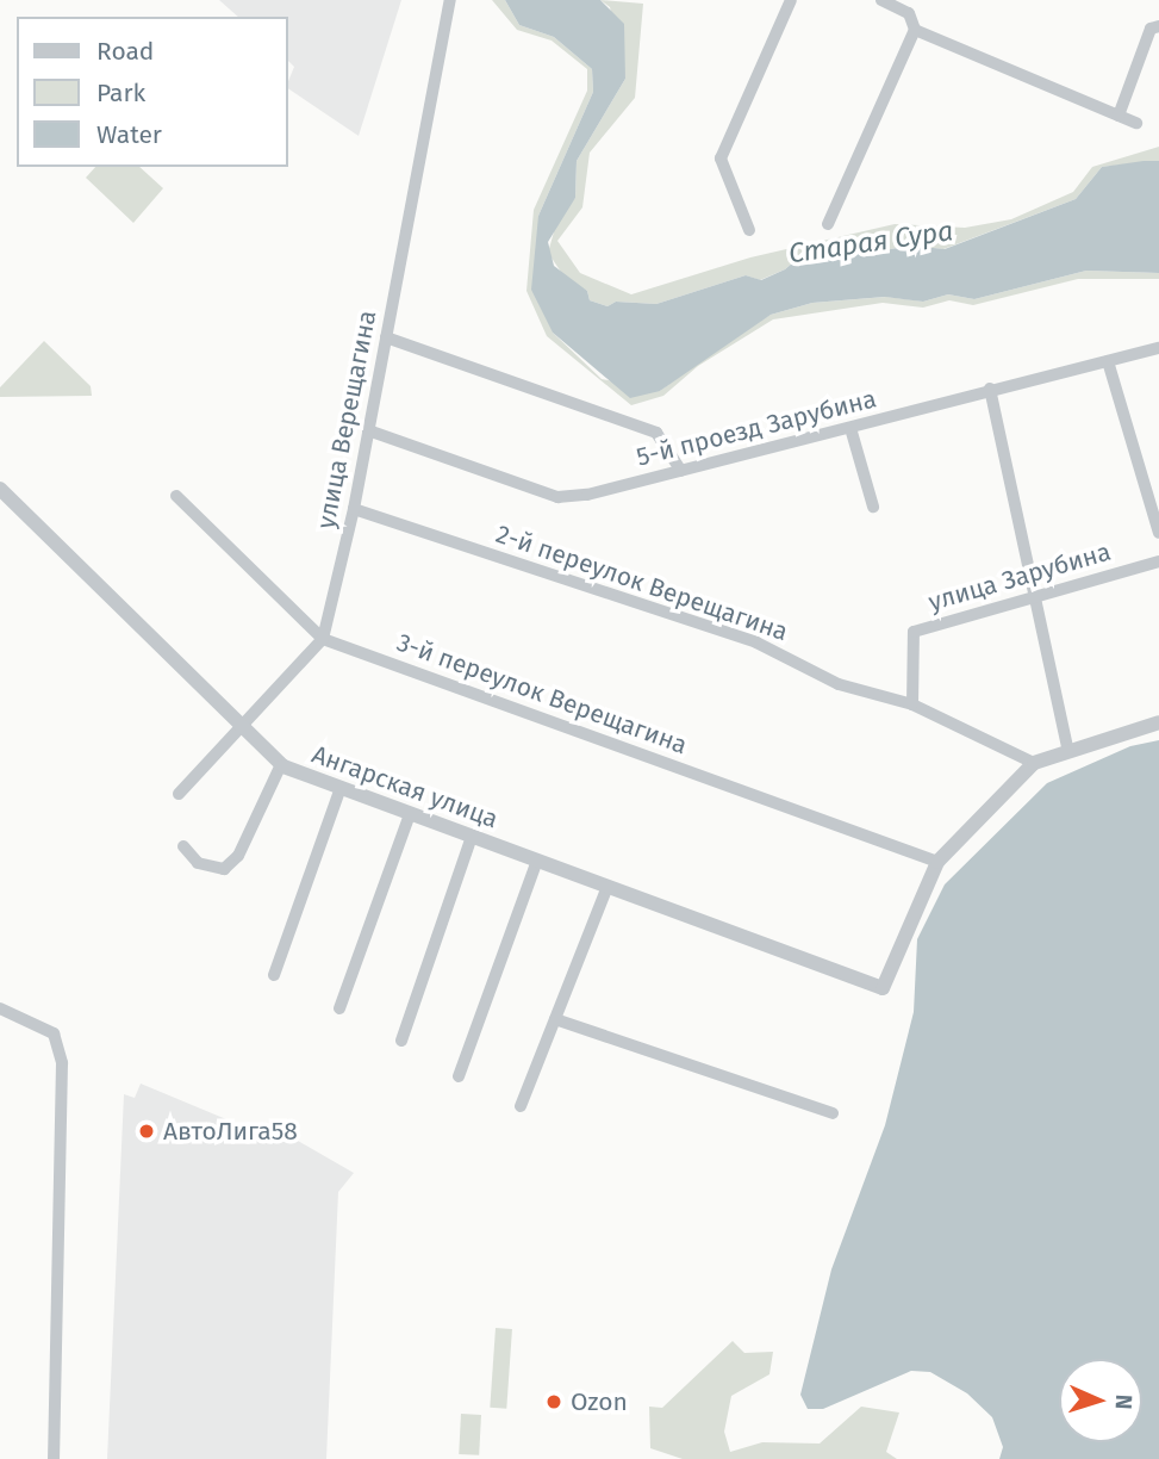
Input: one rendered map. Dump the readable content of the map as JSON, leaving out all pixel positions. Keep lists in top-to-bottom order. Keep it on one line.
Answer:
{"streets":{"street":["улица Верещагина","5-й проезд Зарубина","улица Зарубина","2-й переулок Верещагина","3-й переулок Верещагина","Ангарская улица"]},"crossings":[["улица Верещагина","5-й проезд Зарубина"],["улица Верещагина","2-й переулок Верещагина"],["улица Верещагина","3-й переулок Верещагина"],["улица Верещагина","Ангарская улица"],["улица Зарубина","2-й переулок Верещагина"],["3-й переулок Верещагина","Ангарская улица"]],"water":["Старая Сура"],"places":["АвтоЛига58","Ozon"],"legend":["Road","Park","Water"],"north":"right"}
